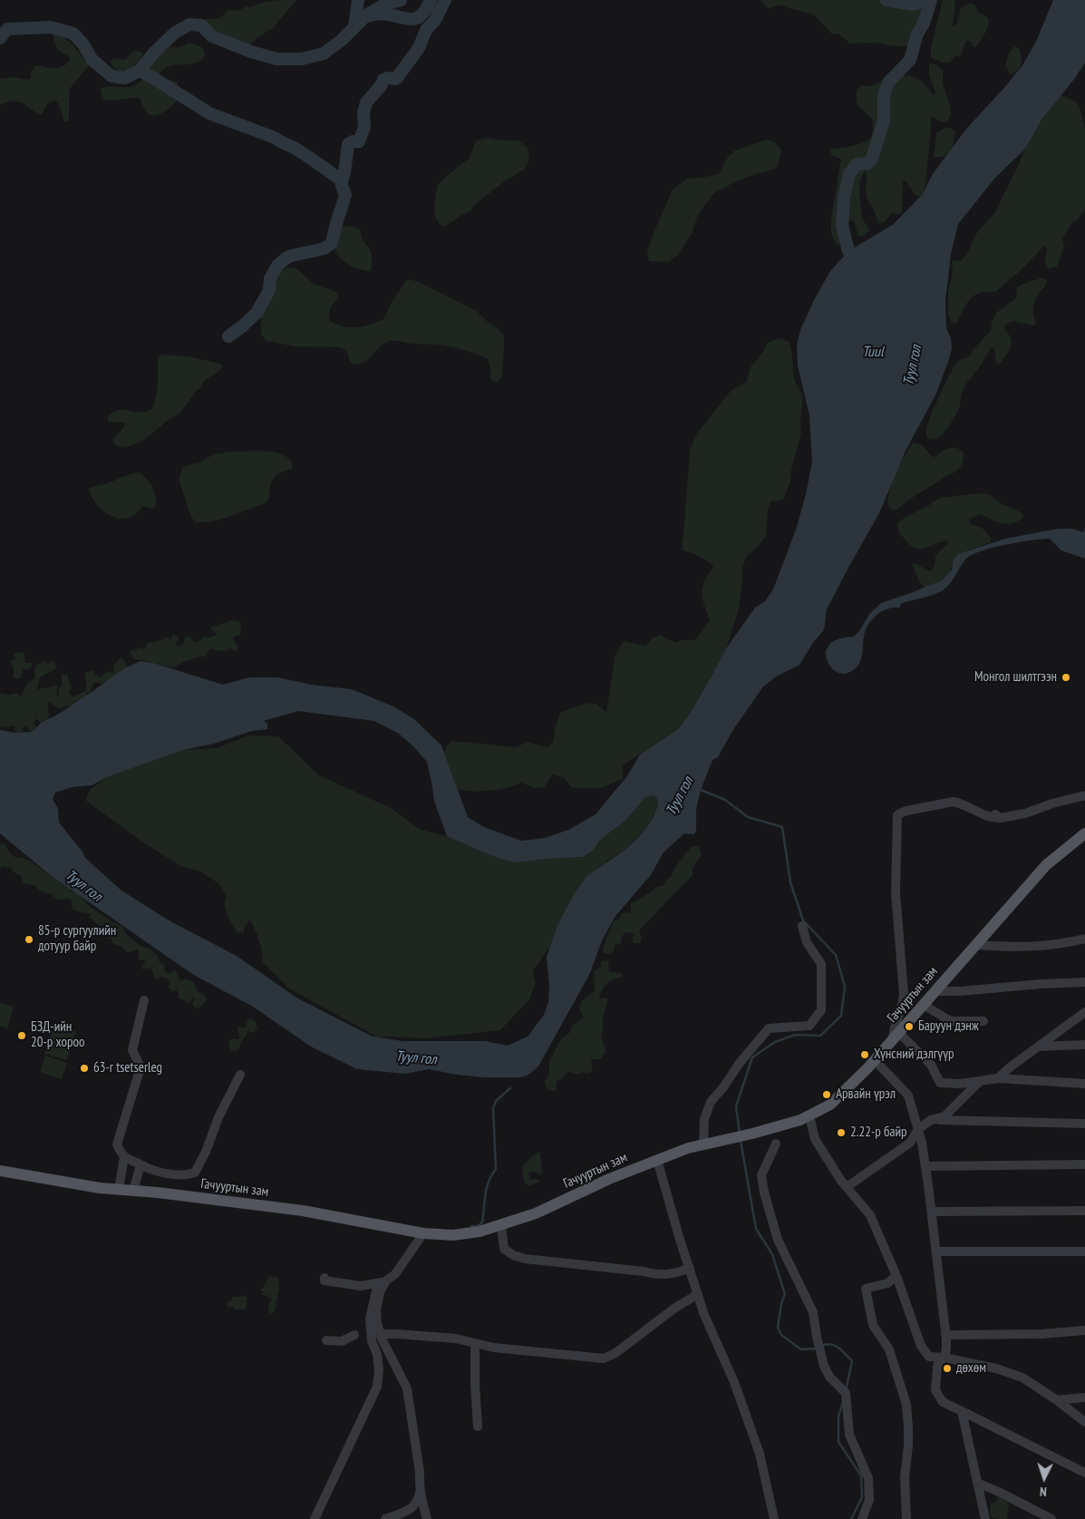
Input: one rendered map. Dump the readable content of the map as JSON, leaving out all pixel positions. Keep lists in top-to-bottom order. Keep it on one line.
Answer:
{"streets":{"main road":["Гачууртын зам"]},"water":["Tuul","Туул гол"],"places":["Монгол шилтгээн","85-р сургуулийн дотуур байр","Баруун дэнж","БЗД-ийн 20-р хороо","Хүнсний дэлгүүр","63-r tsetserleg","Арвайн үрэл","2.22-р байр","дөхөм"],"north":"bottom"}
